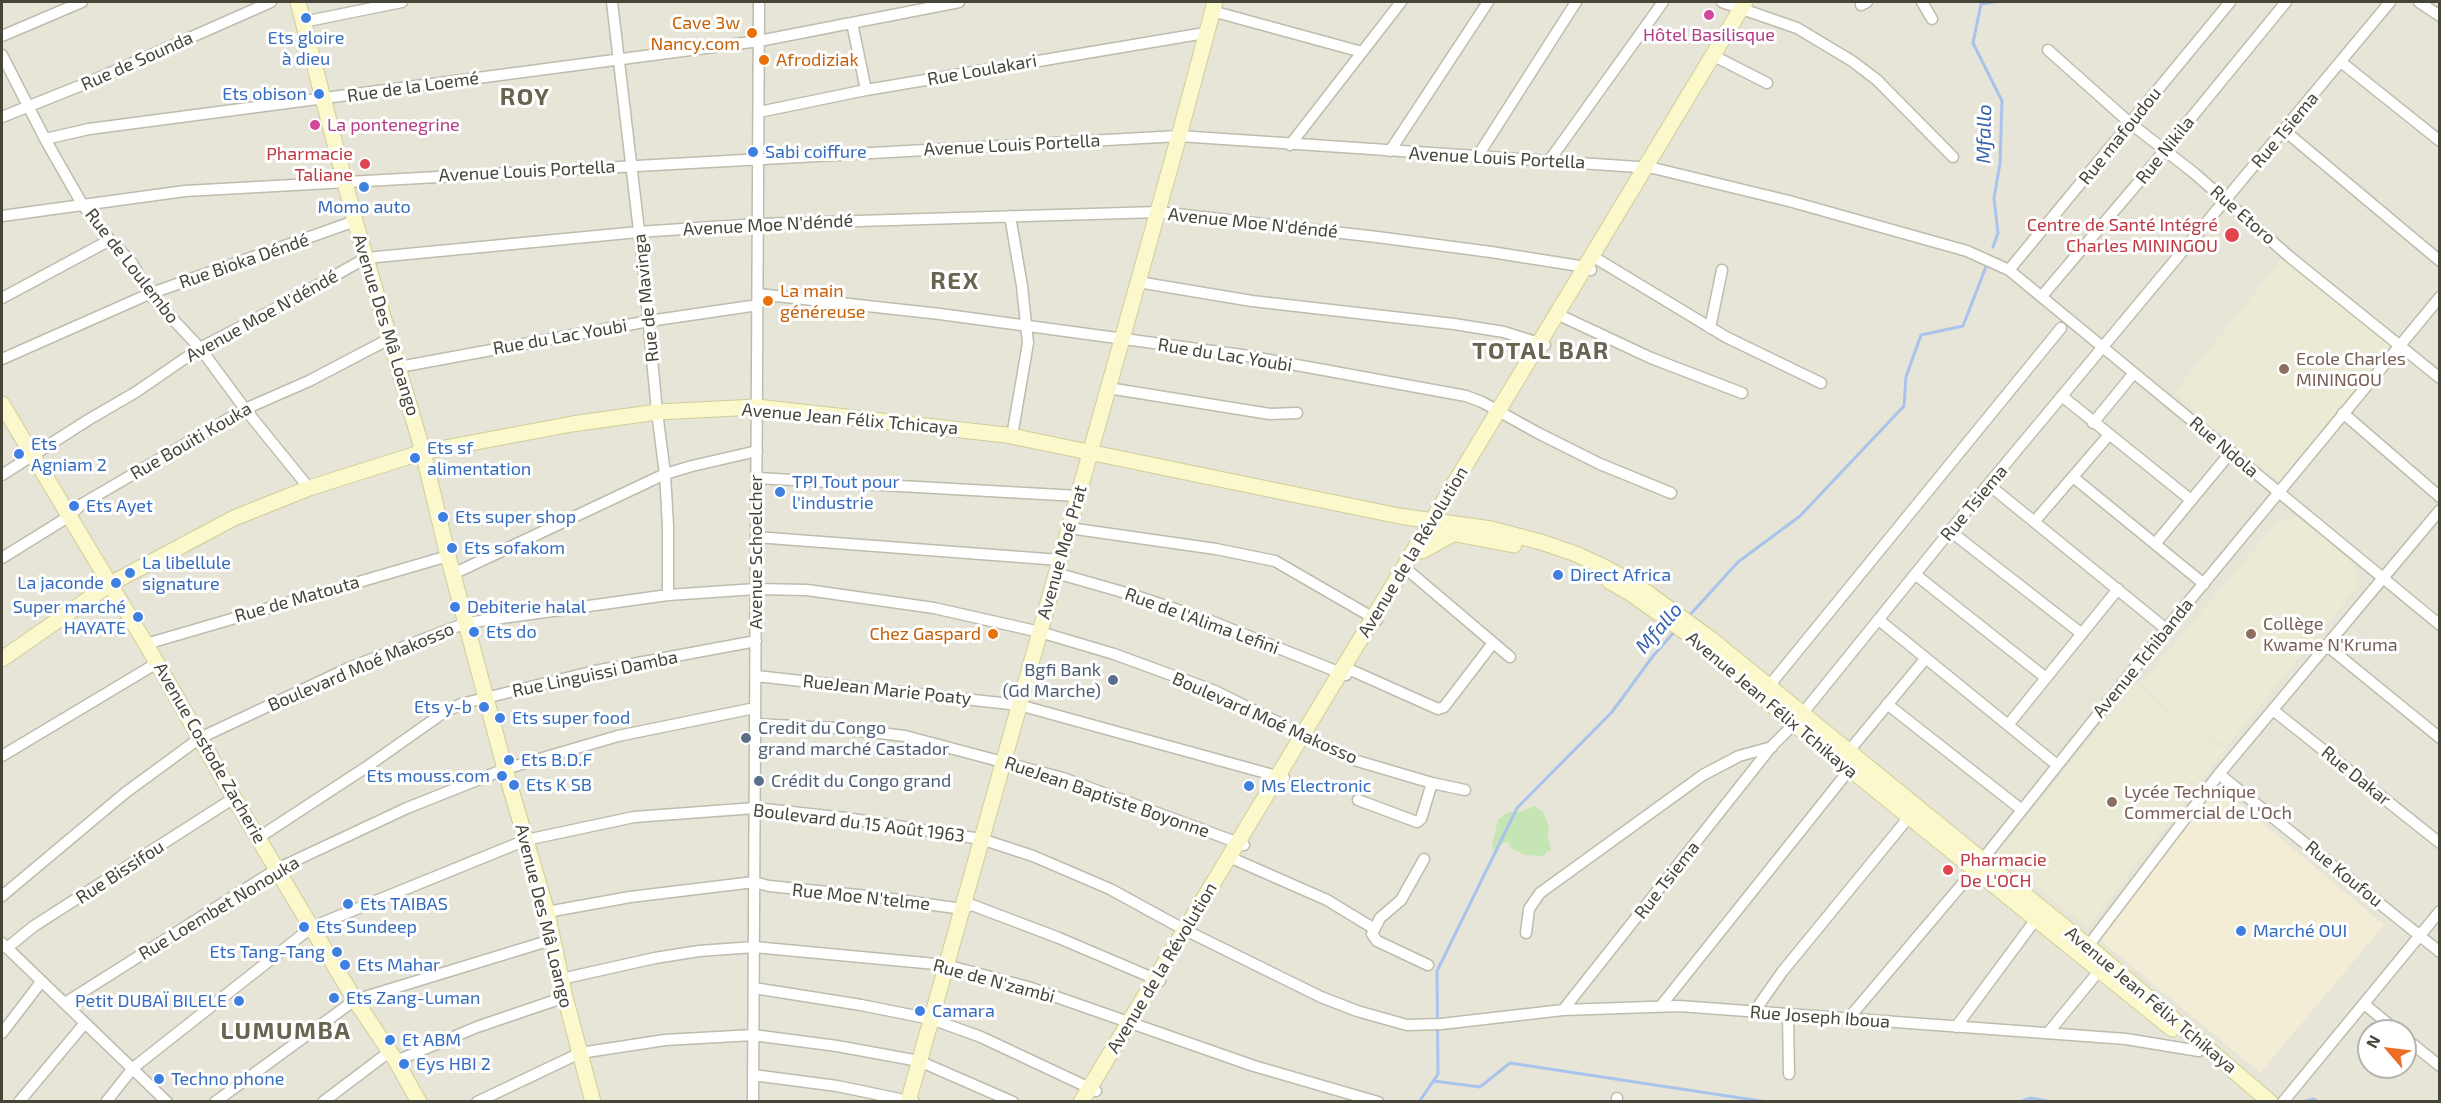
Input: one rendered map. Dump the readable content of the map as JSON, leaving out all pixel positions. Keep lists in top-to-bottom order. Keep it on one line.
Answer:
{"streets":{"street":["Rue de Sounda","Rue Loulakari","Rue de la Loemé","Rue Tsiema","Rue mafoudou","Avenue Louis Portella","Rue Nikila","Rue Etoro","Avenue Moe N'déndé","Rue Bioka Déndé","Rue de Loulembo","Rue de Mavinga","Avenue Des Mâ Loango","Rue du Lac Youbi","Avenue Jean Félix Tchicaya","Rue Bouiti Kouka","Rue Ndola","Avenue Schoelcher","Avenue Moé Prat","Avenue de la Révolution","Rue de Matouta","Rue de l'Alima Lefini","Avenue Tchibanda","Boulevard Moé Makosso","Rue Linguissi Damba","RueJean Marie Poaty","Avenue Jean Félix Tchikaya","Avenue Costode Zacherie","Rue Dakar","RueJean Baptiste Boyonne","Boulevard du 15 Août 1963","Rue Bissifou","Rue Koufou","Rue Moe N'telme","Rue Loembet Nonouka","Rue de N'zambi","Rue Joseph Iboua"]},"crossings":[["Rue de Sounda","Rue de Loulembo"],["Rue Loulakari","Avenue Schoelcher"],["Rue Loulakari","Avenue Moé Prat"],["Rue de la Loemé","Rue de Loulembo"],["Rue de la Loemé","Rue de Mavinga"],["Rue de la Loemé","Avenue Des Mâ Loango"],["Rue de la Loemé","Avenue Schoelcher"],["Rue Tsiema","Rue Etoro"],["Rue Tsiema","Rue Ndola"],["Rue Tsiema","Avenue Jean Félix Tchikaya"],["Rue Tsiema","Rue Joseph Iboua"],["Rue mafoudou","Avenue Louis Portella"],["Rue mafoudou","Rue Etoro"],["Rue mafoudou","Rue Ndola"],["Avenue Louis Portella","Rue de Loulembo"],["Avenue Louis Portella","Rue de Mavinga"],["Avenue Louis Portella","Avenue Des Mâ Loango"],["Avenue Louis Portella","Rue Ndola"],["Avenue Louis Portella","Avenue Schoelcher"],["Avenue Louis Portella","Avenue Moé Prat"],["Avenue Louis Portella","Avenue de la Révolution"],["Rue Nikila","Rue Etoro"],["Rue Nikila","Rue Ndola"],["Rue Etoro","Avenue Tchibanda"],["Avenue Moe N'déndé","Rue de Loulembo"],["Avenue Moe N'déndé","Rue de Mavinga"],["Avenue Moe N'déndé","Avenue Des Mâ Loango"],["Avenue Moe N'déndé","Avenue Schoelcher"],["Avenue Moe N'déndé","Avenue Moé Prat"],["Avenue Moe N'déndé","Avenue de la Révolution"],["Avenue Moe N'déndé","Avenue Costode Zacherie"],["Rue Bioka Déndé","Rue de Loulembo"],["Rue Bioka Déndé","Avenue Des Mâ Loango"],["Rue de Loulembo","Avenue Jean Félix Tchicaya"],["Rue de Loulembo","Rue Bouiti Kouka"],["Rue de Mavinga","Rue du Lac Youbi"],["Rue de Mavinga","Avenue Jean Félix Tchicaya"],["Rue de Mavinga","Boulevard Moé Makosso"],["Avenue Des Mâ Loango","Rue du Lac Youbi"],["Avenue Des Mâ Loango","Avenue Jean Félix Tchicaya"],["Avenue Des Mâ Loango","Rue Bouiti Kouka"],["Avenue Des Mâ Loango","Rue de Matouta"],["Avenue Des Mâ Loango","Boulevard Moé Makosso"],["Avenue Des Mâ Loango","Rue Linguissi Damba"],["Avenue Des Mâ Loango","Boulevard du 15 Août 1963"],["Avenue Des Mâ Loango","Rue Moe N'telme"],["Avenue Des Mâ Loango","Rue Loembet Nonouka"],["Avenue Des Mâ Loango","Rue de N'zambi"],["Rue du Lac Youbi","Avenue Schoelcher"],["Rue du Lac Youbi","Avenue Moé Prat"],["Rue du Lac Youbi","Avenue de la Révolution"],["Avenue Jean Félix Tchicaya","Avenue Schoelcher"],["Avenue Jean Félix Tchicaya","Avenue Moé Prat"],["Avenue Jean Félix Tchicaya","Avenue de la Révolution"],["Avenue Jean Félix Tchicaya","Avenue Jean Félix Tchikaya"],["Avenue Jean Félix Tchicaya","Avenue Costode Zacherie"],["Rue Bouiti Kouka","Avenue Costode Zacherie"],["Rue Ndola","Avenue Tchibanda"],["Avenue Schoelcher","Rue de l'Alima Lefini"],["Avenue Schoelcher","Boulevard Moé Makosso"],["Avenue Schoelcher","Rue Linguissi Damba"],["Avenue Schoelcher","RueJean Marie Poaty"],["Avenue Schoelcher","RueJean Baptiste Boyonne"],["Avenue Schoelcher","Boulevard du 15 Août 1963"],["Avenue Schoelcher","Rue Moe N'telme"],["Avenue Schoelcher","Rue Loembet Nonouka"],["Avenue Schoelcher","Rue de N'zambi"],["Avenue Moé Prat","Rue de l'Alima Lefini"],["Avenue Moé Prat","Boulevard Moé Makosso"],["Avenue Moé Prat","RueJean Marie Poaty"],["Avenue Moé Prat","RueJean Baptiste Boyonne"],["Avenue Moé Prat","Boulevard du 15 Août 1963"],["Avenue Moé Prat","Rue Moe N'telme"],["Avenue Moé Prat","Rue de N'zambi"],["Avenue de la Révolution","Rue de l'Alima Lefini"],["Avenue de la Révolution","Boulevard Moé Makosso"],["Avenue de la Révolution","RueJean Marie Poaty"],["Avenue de la Révolution","Avenue Jean Félix Tchikaya"],["Avenue de la Révolution","RueJean Baptiste Boyonne"],["Avenue de la Révolution","Boulevard du 15 Août 1963"],["Avenue de la Révolution","Rue Moe N'telme"],["Avenue de la Révolution","Rue de N'zambi"],["Rue de Matouta","Avenue Costode Zacherie"],["Avenue Tchibanda","Avenue Jean Félix Tchikaya"],["Avenue Tchibanda","Rue Joseph Iboua"],["Boulevard Moé Makosso","Avenue Costode Zacherie"],["Rue Linguissi Damba","Avenue Costode Zacherie"],["Avenue Jean Félix Tchikaya","Rue Joseph Iboua"],["Avenue Costode Zacherie","Boulevard du 15 Août 1963"],["Avenue Costode Zacherie","Rue Bissifou"],["Avenue Costode Zacherie","Rue Loembet Nonouka"],["Boulevard du 15 Août 1963","Rue Joseph Iboua"]],"districts":["ROY","REX","TOTAL BAR","LUMUMBA"],"water":["Mfallo"],"places":["Hôtel Basilisque","Ets gloire à dieu","Cave 3w Nancy.com","Afrodiziak","Ets obison","La pontenegrine","Sabi coiffure","Pharmacie Taliane","Momo auto","Centre de Santé Intégré Charles MININGOU","La main généreuse","Ecole Charles MININGOU","Ets Agniam 2","Ets sf alimentation","TPI Tout pour l'industrie","Ets Ayet","Ets super shop","Ets sofakom","La libellule signature","Direct Africa","La jaconde","Debiterie halal","Super marché HAYATE","Ets do","Chez Gaspard","Collège Kwame N'Kruma","Bgfi Bank (Gd Marche)","Ets y-b","Ets super food","Credit du Congo grand marché Castador","Ets B.D.F","Ets mouss.com","Crédit du Congo grand","Ets K SB","Ms Electronic","Lycée Technique Commercial de L'Och","Pharmacie De L'OCH","Ets TAIBAS","Ets Sundeep","Marché OUI","Ets Tang-Tang","Ets Mahar","Ets Zang-Luman","Petit DUBAÏ BILELE","Camara","Et ABM","Eys HBI 2","Techno phone"],"north":"top left"}
